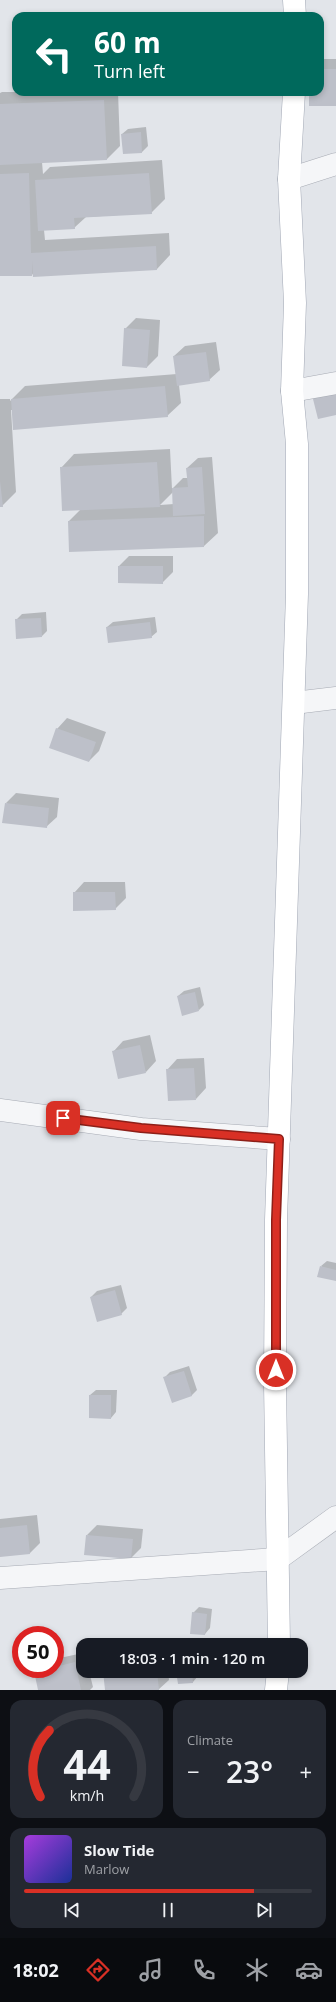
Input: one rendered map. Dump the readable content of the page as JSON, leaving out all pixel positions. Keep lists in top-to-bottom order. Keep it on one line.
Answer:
{"page":{"turn":["60 m","Turn left"],"limit":"50","trip":"18:03 · 1 min · 120 m","tile":"Climate","heat":["−","23°","+"],"song":["Slow Tide","Marlow"],"tabs":"18:02","gauge":["44","km/h"]}}
